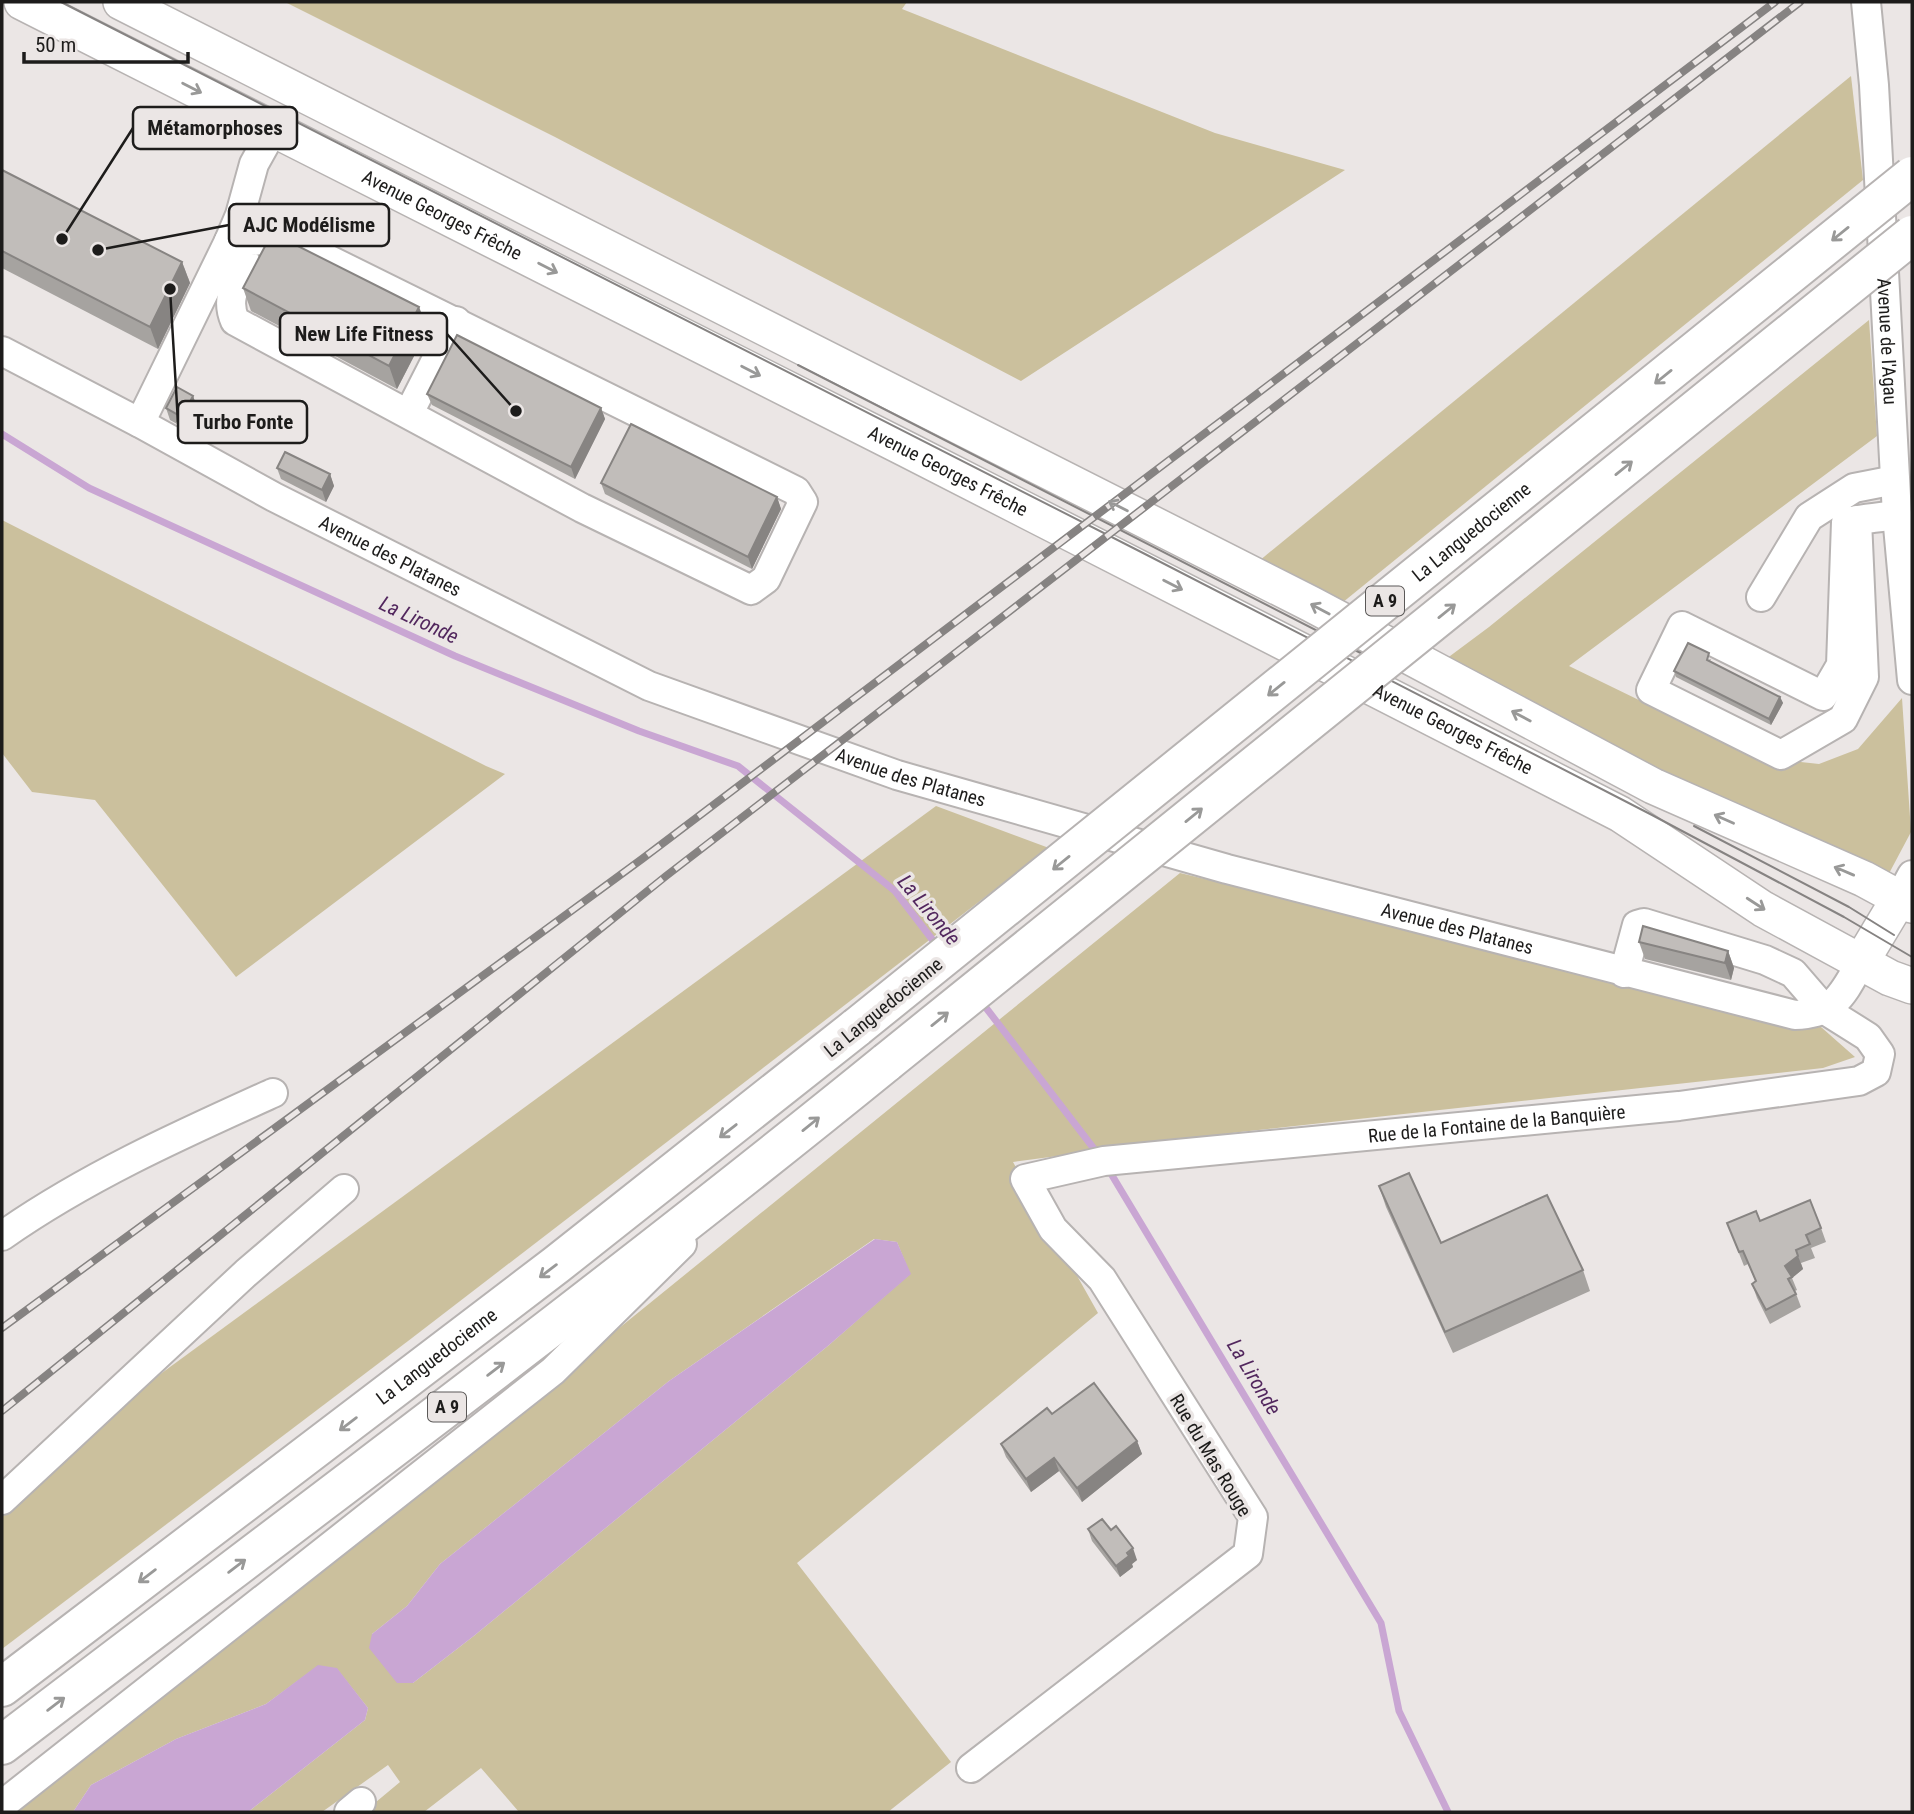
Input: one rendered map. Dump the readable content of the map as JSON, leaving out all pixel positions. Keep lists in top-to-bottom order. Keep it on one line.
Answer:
{"streets":{"highway":["La Languedocienne","A 9"],"main road":["Avenue Georges Frêche"],"street":["Avenue de l'Agau","Avenue des Platanes","Rue de la Fontaine de la Banquière","Rue du Mas Rouge"]},"crossings":[["Avenue des Platanes","Rue de la Fontaine de la Banquière"],["Rue de la Fontaine de la Banquière","Rue du Mas Rouge"]],"water":["La Lironde"],"places":["Métamorphoses","AJC Modélisme","Turbo Fonte","New Life Fitness"],"scale_bar":"50 m"}
